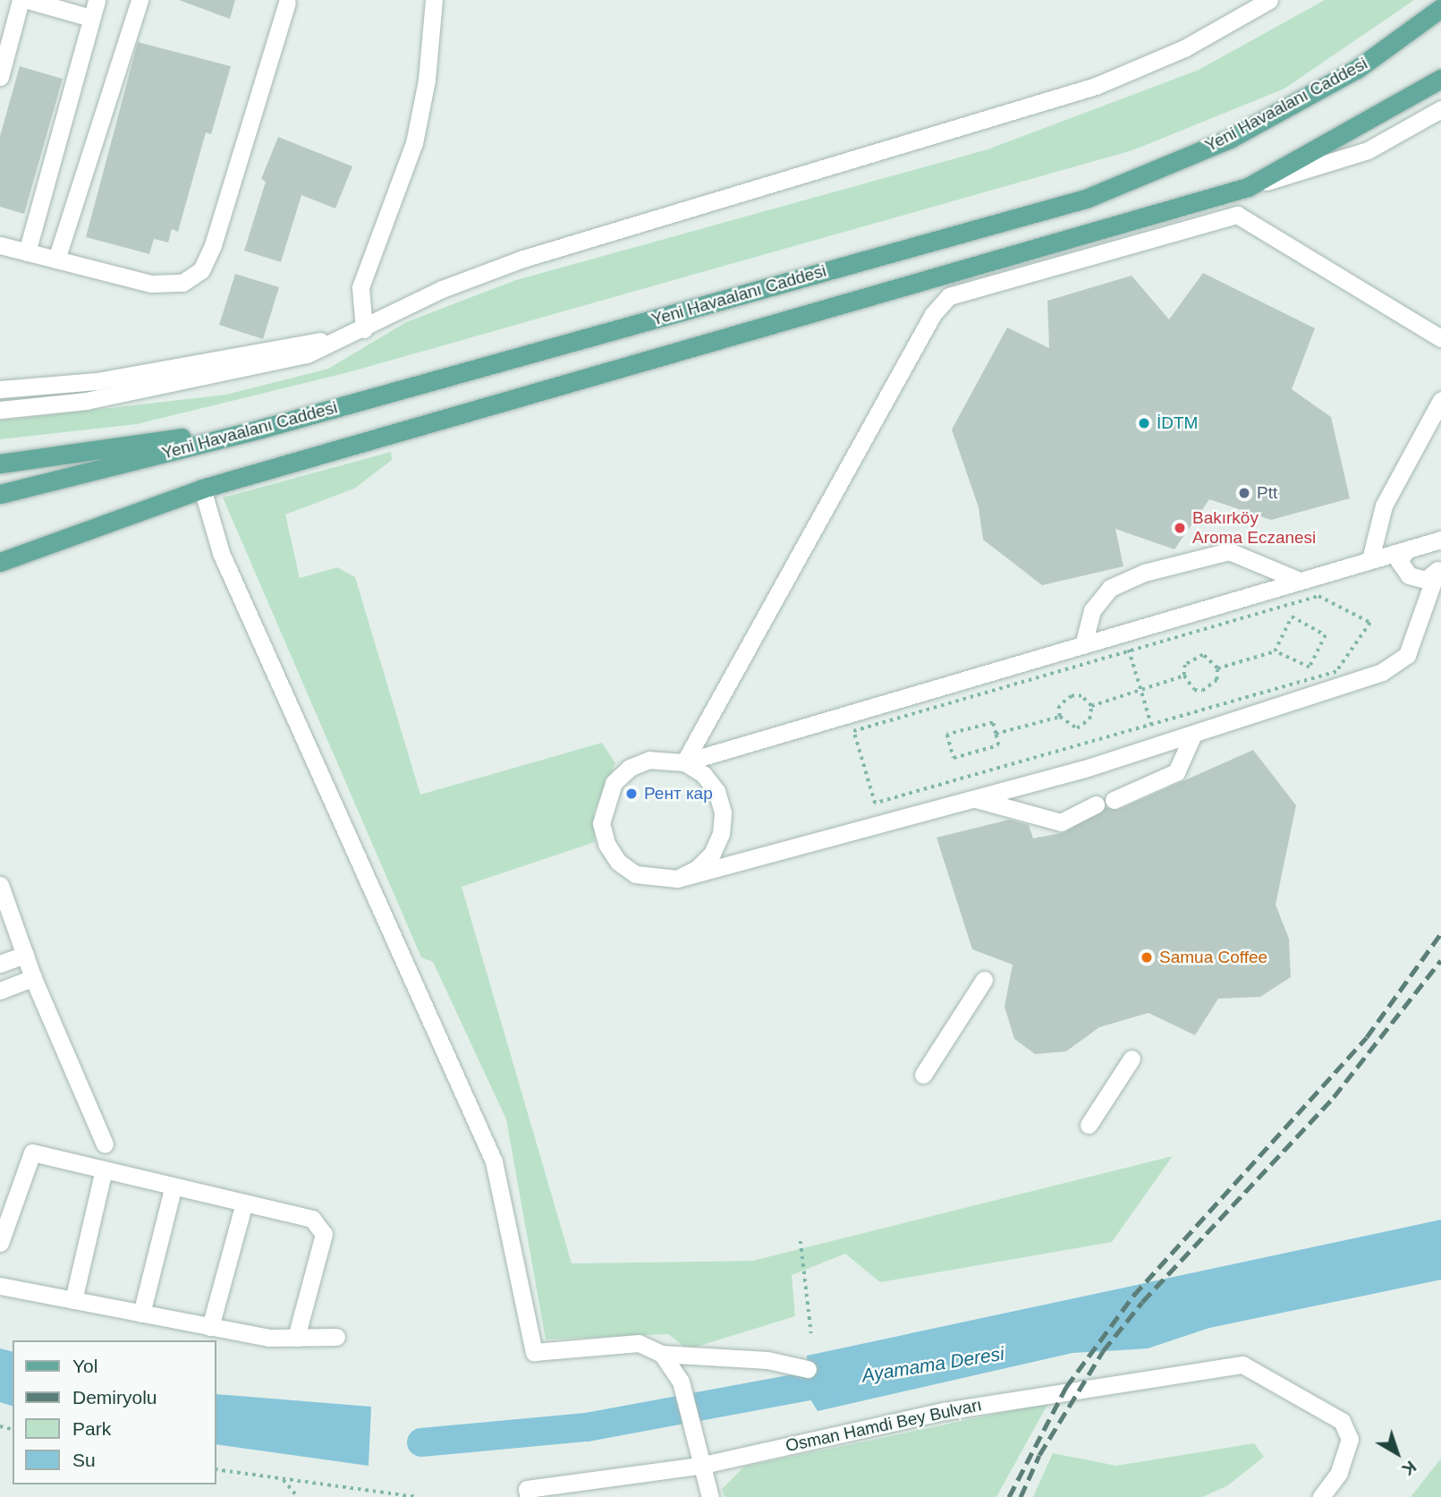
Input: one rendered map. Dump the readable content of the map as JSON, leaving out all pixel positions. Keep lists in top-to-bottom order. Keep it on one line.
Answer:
{"streets":{"main road":["Yeni Havaalanı Caddesi"],"street":["Osman Hamdi Bey Bulvarı"]},"water":["Ayamama Deresi"],"places":["İDTM","Ptt","Bakırköy Aroma Eczanesi","Рент кар","Samua Coffee"],"legend":["Yol","Demiryolu","Park","Su"],"north":"bottom right"}
